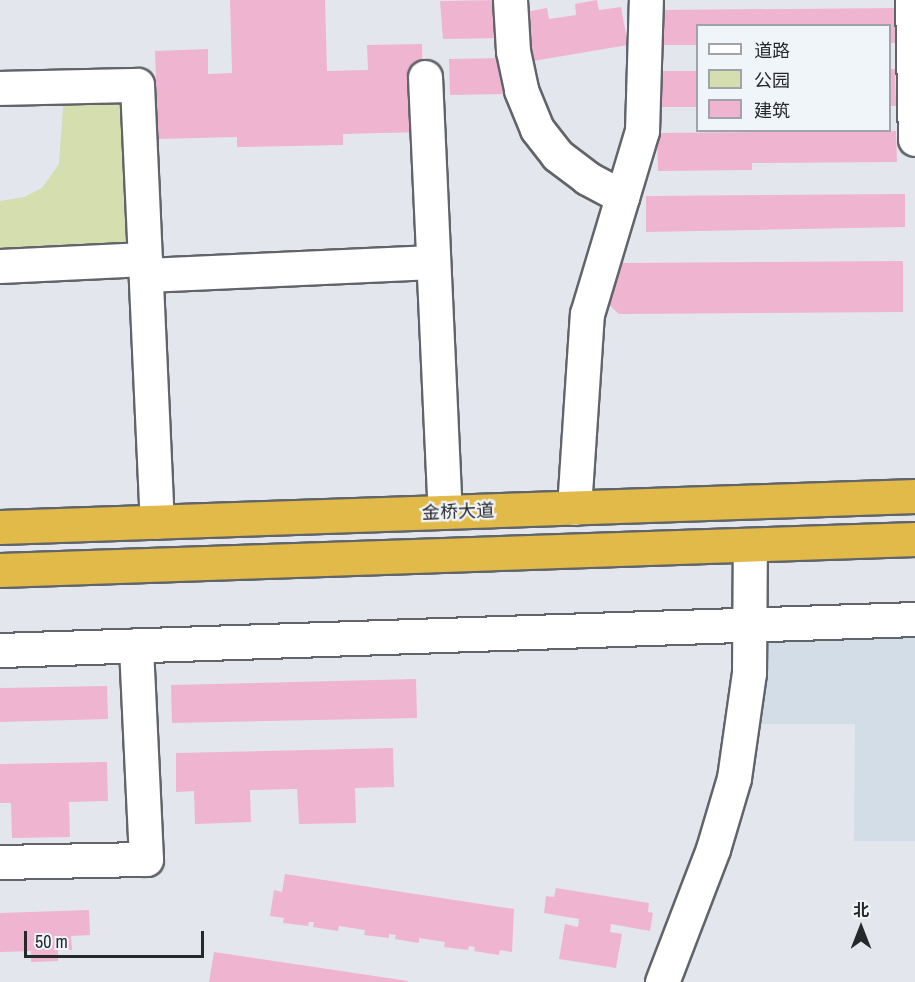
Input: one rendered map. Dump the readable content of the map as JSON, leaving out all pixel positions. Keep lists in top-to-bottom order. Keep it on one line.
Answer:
{"streets":{"highway":["金桥大道"]},"legend":["道路","公园","建筑"],"scale_bar":"50 m","north":"top"}
